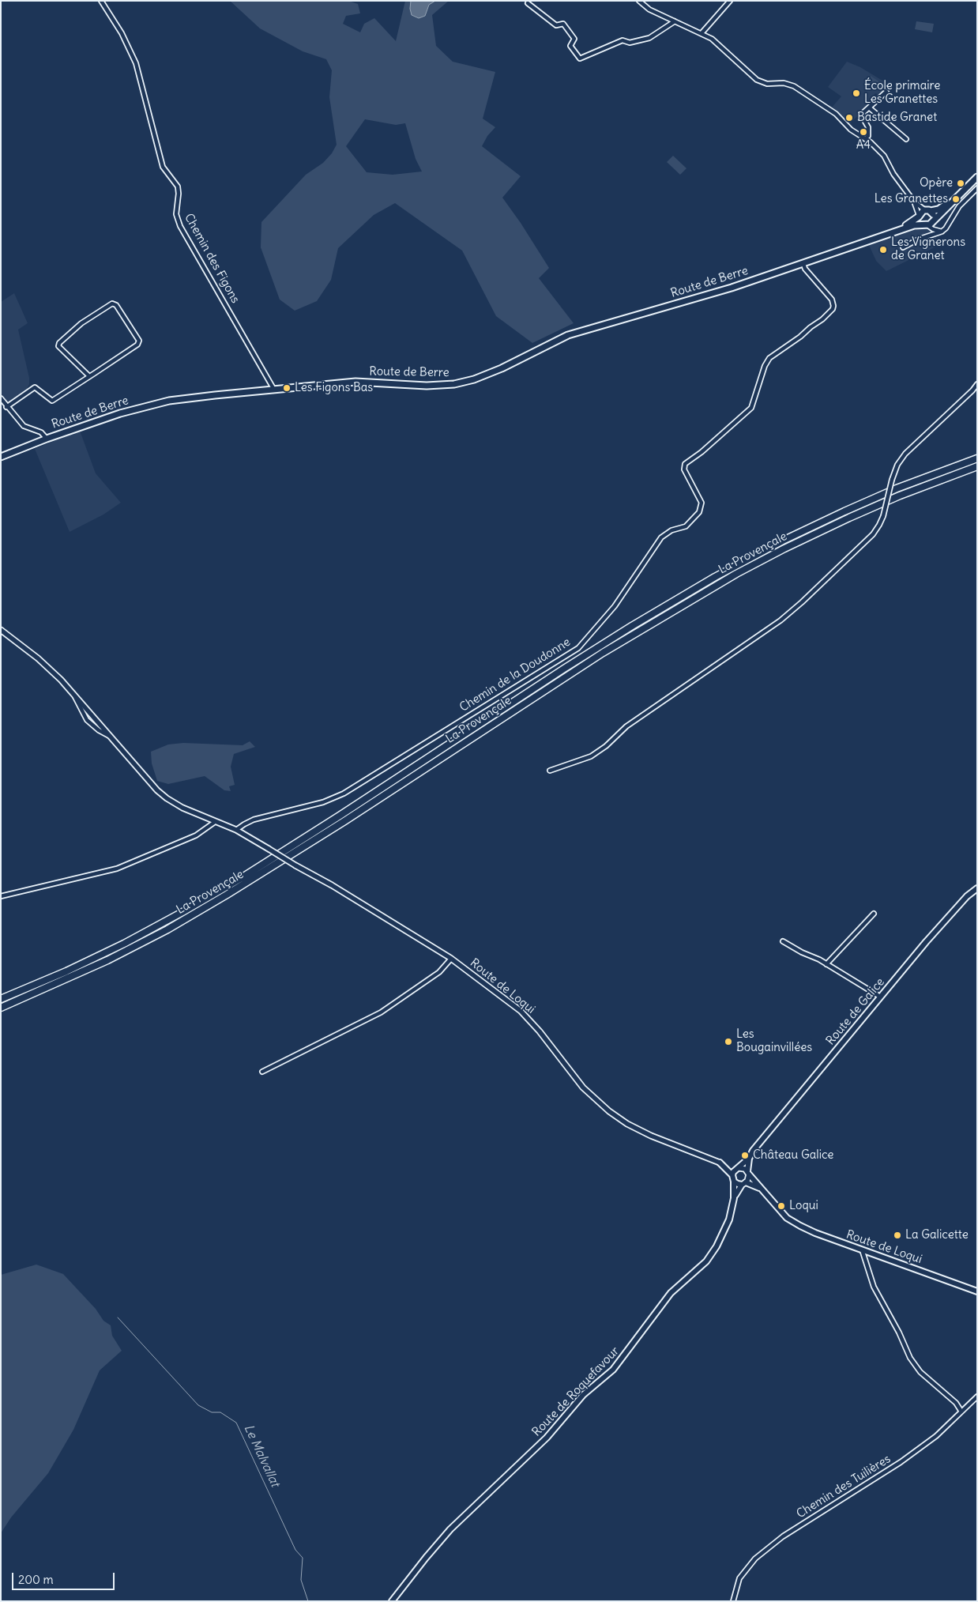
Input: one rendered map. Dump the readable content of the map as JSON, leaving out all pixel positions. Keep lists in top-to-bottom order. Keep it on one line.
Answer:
{"streets":{"highway":["La Provençale"],"main road":["Route de Berre","Route de Loqui","Route de Galice","Route de Roquefavour"],"street":["Chemin des Figons","Chemin de la Doudonne","Chemin des Tuilières"]},"crossings":[["Chemin des Figons","Route de Berre"],["Route de Berre","Chemin de la Doudonne"],["Chemin de la Doudonne","Route de Loqui"]],"water":["Le Malvallat"],"places":["École primaire Les Granettes","Bastide Granet","A4","Opère","Les Granettes","Les Vignerons de Granet","Les Figons Bas","Les Bougainvillées","Château Galice","Loqui","La Galicette"],"scale_bar":"200 m"}
